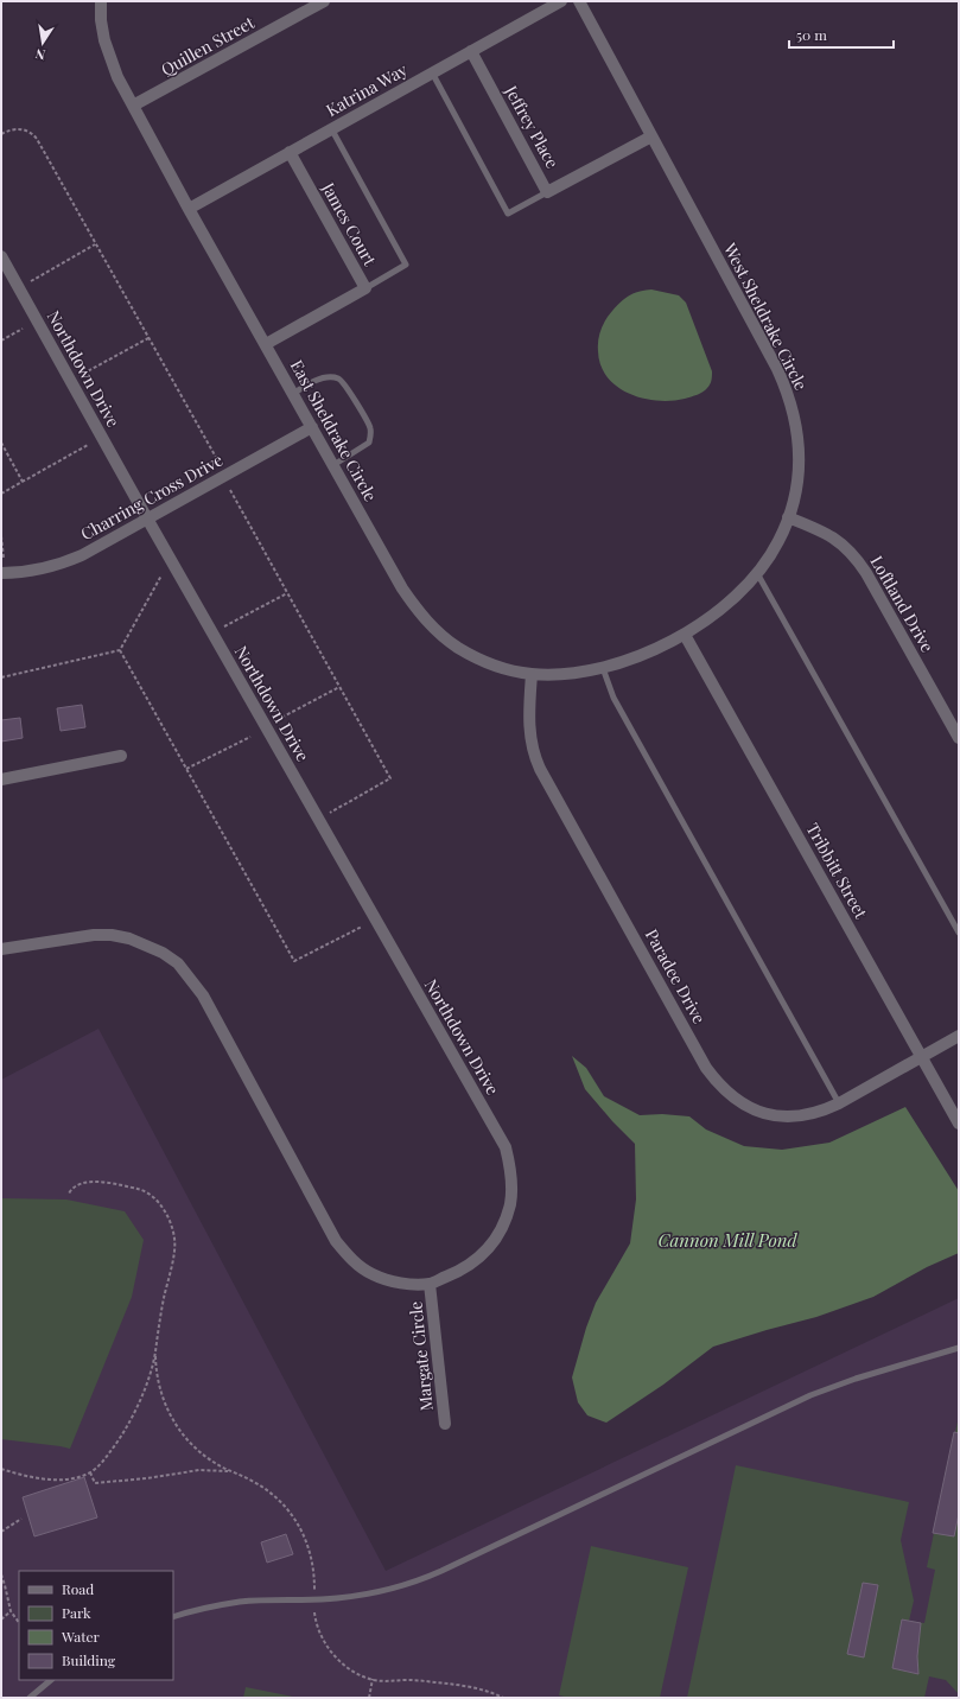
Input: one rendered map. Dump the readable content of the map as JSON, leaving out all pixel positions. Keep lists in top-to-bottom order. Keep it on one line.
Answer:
{"streets":{"street":["Quillen Street","Katrina Way","Jeffrey Place","James Court","West Sheldrake Circle","Northdown Drive","East Sheldrake Circle","Charring Cross Drive","Loftland Drive","Tribbitt Street","Paradee Drive","Margate Circle"]},"crossings":[["Quillen Street","East Sheldrake Circle"],["Katrina Way","Jeffrey Place"],["Katrina Way","James Court"],["Katrina Way","East Sheldrake Circle"],["Jeffrey Place","West Sheldrake Circle"],["James Court","East Sheldrake Circle"],["West Sheldrake Circle","East Sheldrake Circle"],["West Sheldrake Circle","Loftland Drive"],["West Sheldrake Circle","Tribbitt Street"],["Northdown Drive","Charring Cross Drive"],["Northdown Drive","Margate Circle"],["East Sheldrake Circle","Charring Cross Drive"],["East Sheldrake Circle","Tribbitt Street"],["East Sheldrake Circle","Paradee Drive"],["Tribbitt Street","Paradee Drive"]],"water":["Cannon Mill Pond"],"legend":["Road","Park","Water","Building"],"scale_bar":"50 m","north":"bottom"}
